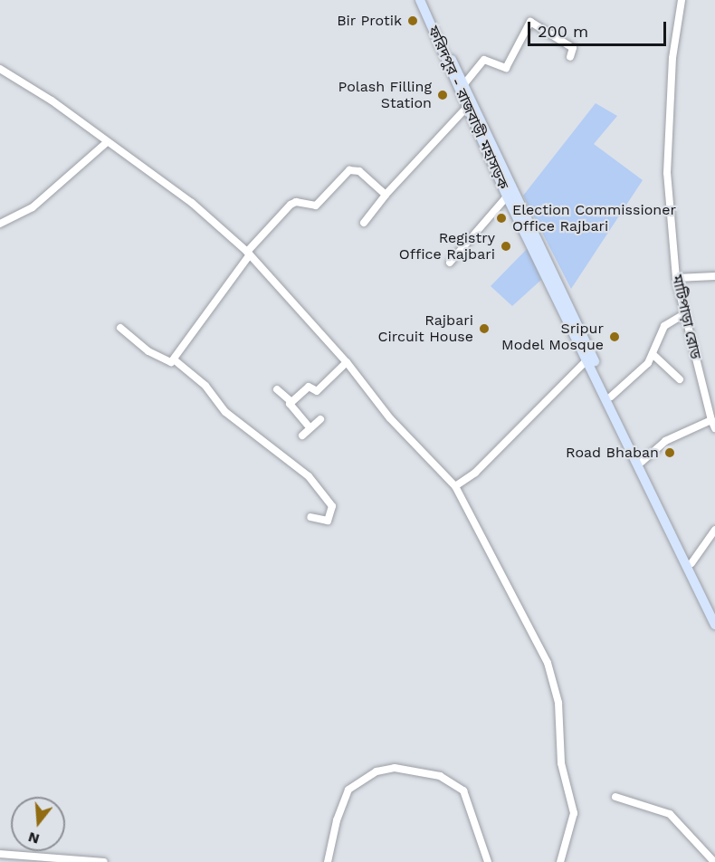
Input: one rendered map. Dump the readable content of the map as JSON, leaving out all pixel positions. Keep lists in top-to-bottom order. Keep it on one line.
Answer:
{"streets":{"main road":["ফরিদপুর - রাজবাড়ী মহাসড়ক"],"street":["মাটিপাড়া রোড"]},"places":["Bir Protik","Polash Filling Station","Election Commissioner Office Rajbari","Registry Office Rajbari","Rajbari Circuit House","Sripur Model Mosque","Road Bhaban"],"scale_bar":"200 m","north":"bottom"}
